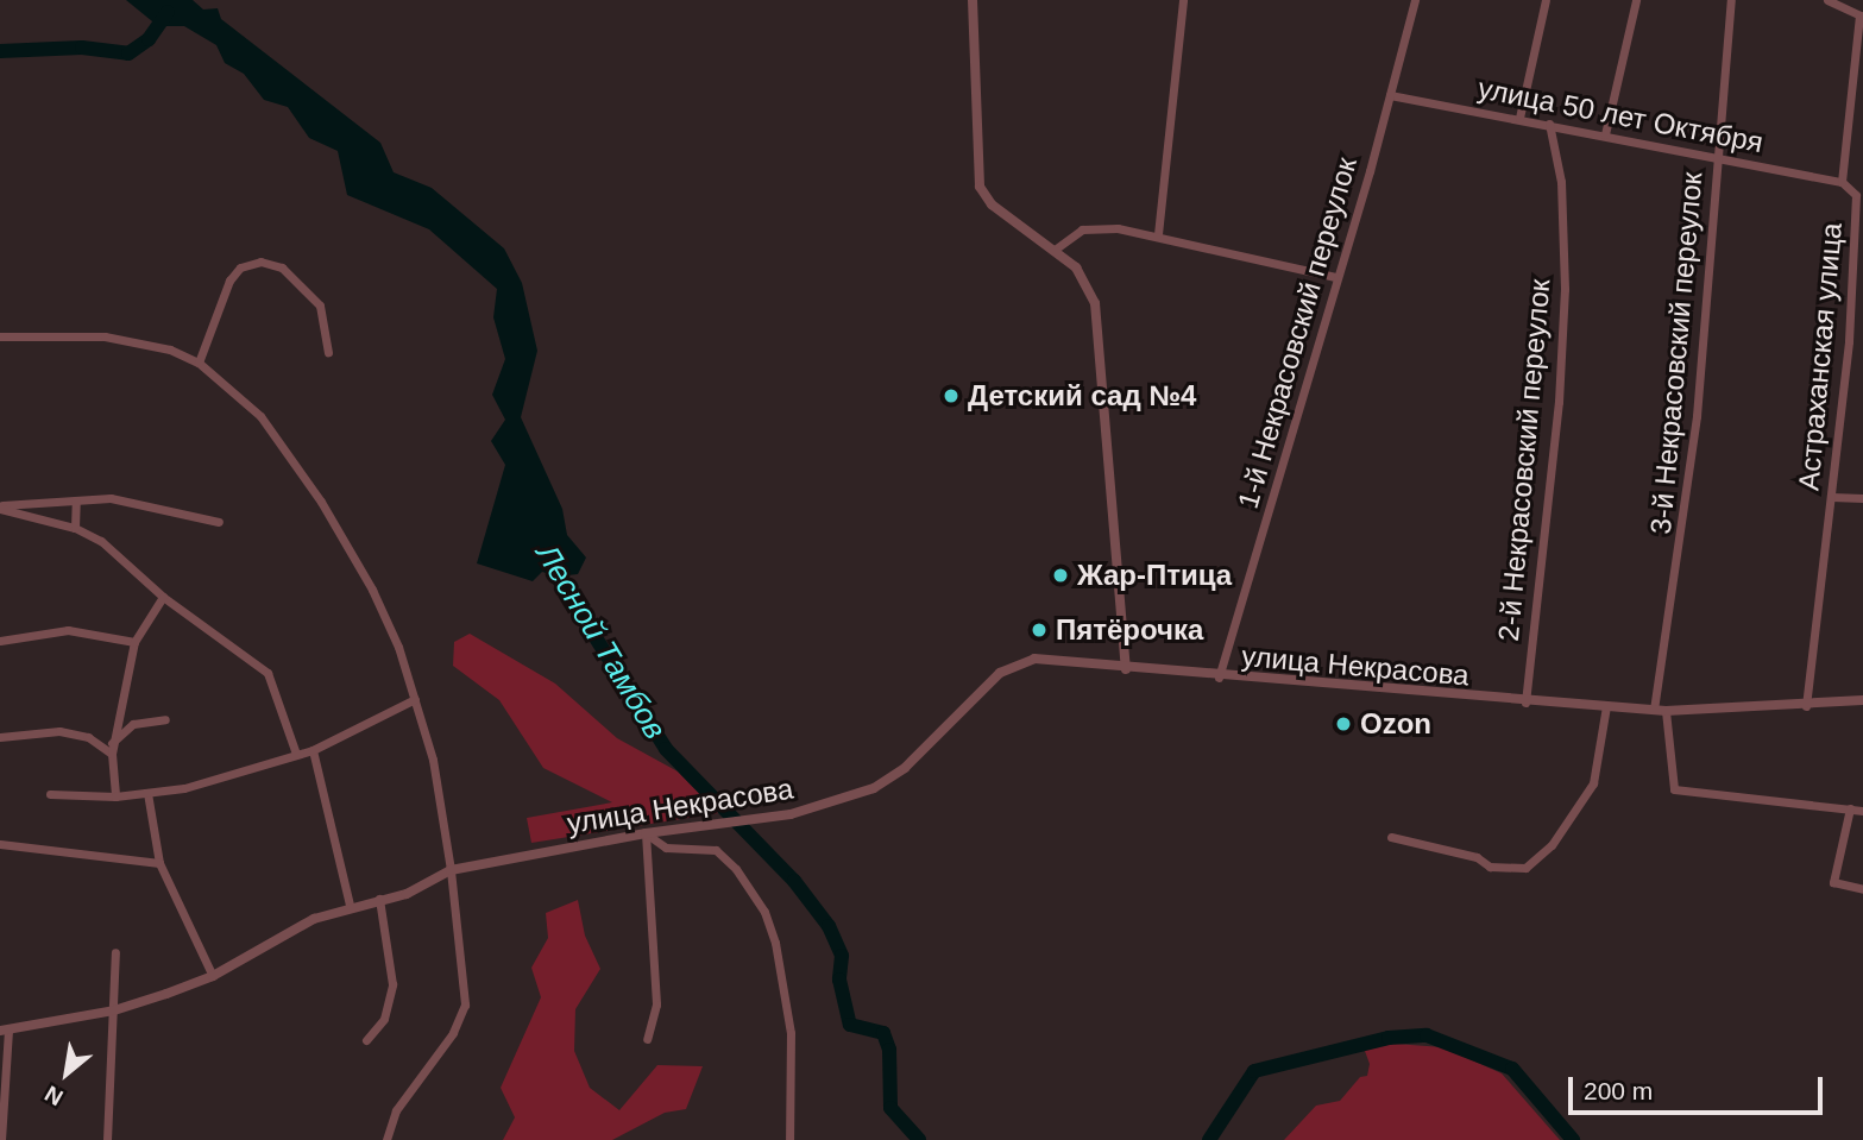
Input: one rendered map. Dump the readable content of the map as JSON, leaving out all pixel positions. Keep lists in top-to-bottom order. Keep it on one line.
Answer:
{"streets":{"street":["улица 50 лет Октября","1-й Некрасовский переулок","3-й Некрасовский переулок","Астраханская улица","2-й Некрасовский переулок","улица Некрасова"]},"crossings":[["улица 50 лет Октября","1-й Некрасовский переулок"],["улица 50 лет Октября","3-й Некрасовский переулок"],["улица 50 лет Октября","Астраханская улица"],["улица 50 лет Октября","2-й Некрасовский переулок"],["1-й Некрасовский переулок","улица Некрасова"],["3-й Некрасовский переулок","улица Некрасова"],["Астраханская улица","улица Некрасова"],["2-й Некрасовский переулок","улица Некрасова"]],"water":["Лесной Тамбов"],"places":["Детский сад №4","Жар-Птица","Пятёрочка","Ozon"],"scale_bar":"200 m","north":"bottom left"}
